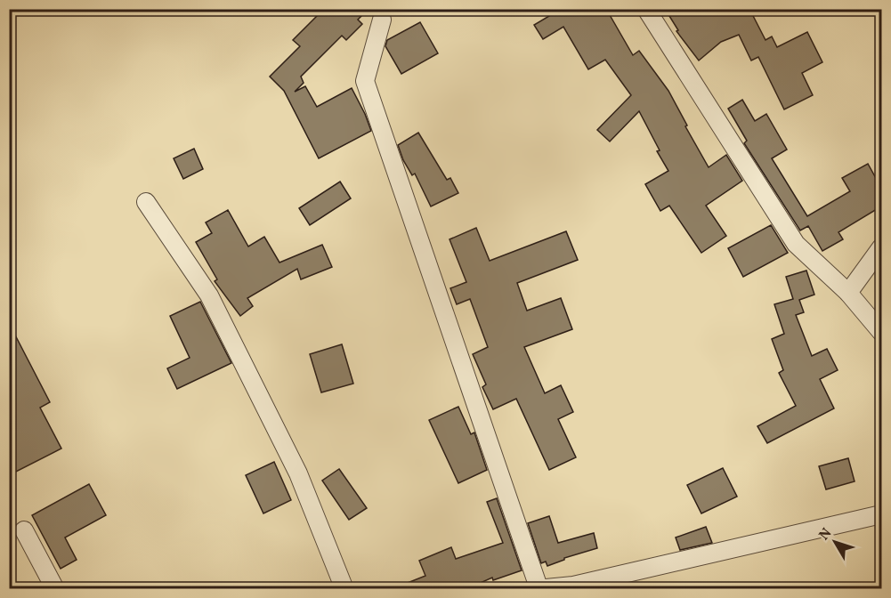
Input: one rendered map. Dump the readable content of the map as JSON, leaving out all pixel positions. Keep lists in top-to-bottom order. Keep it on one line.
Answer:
{"north":"top left"}
